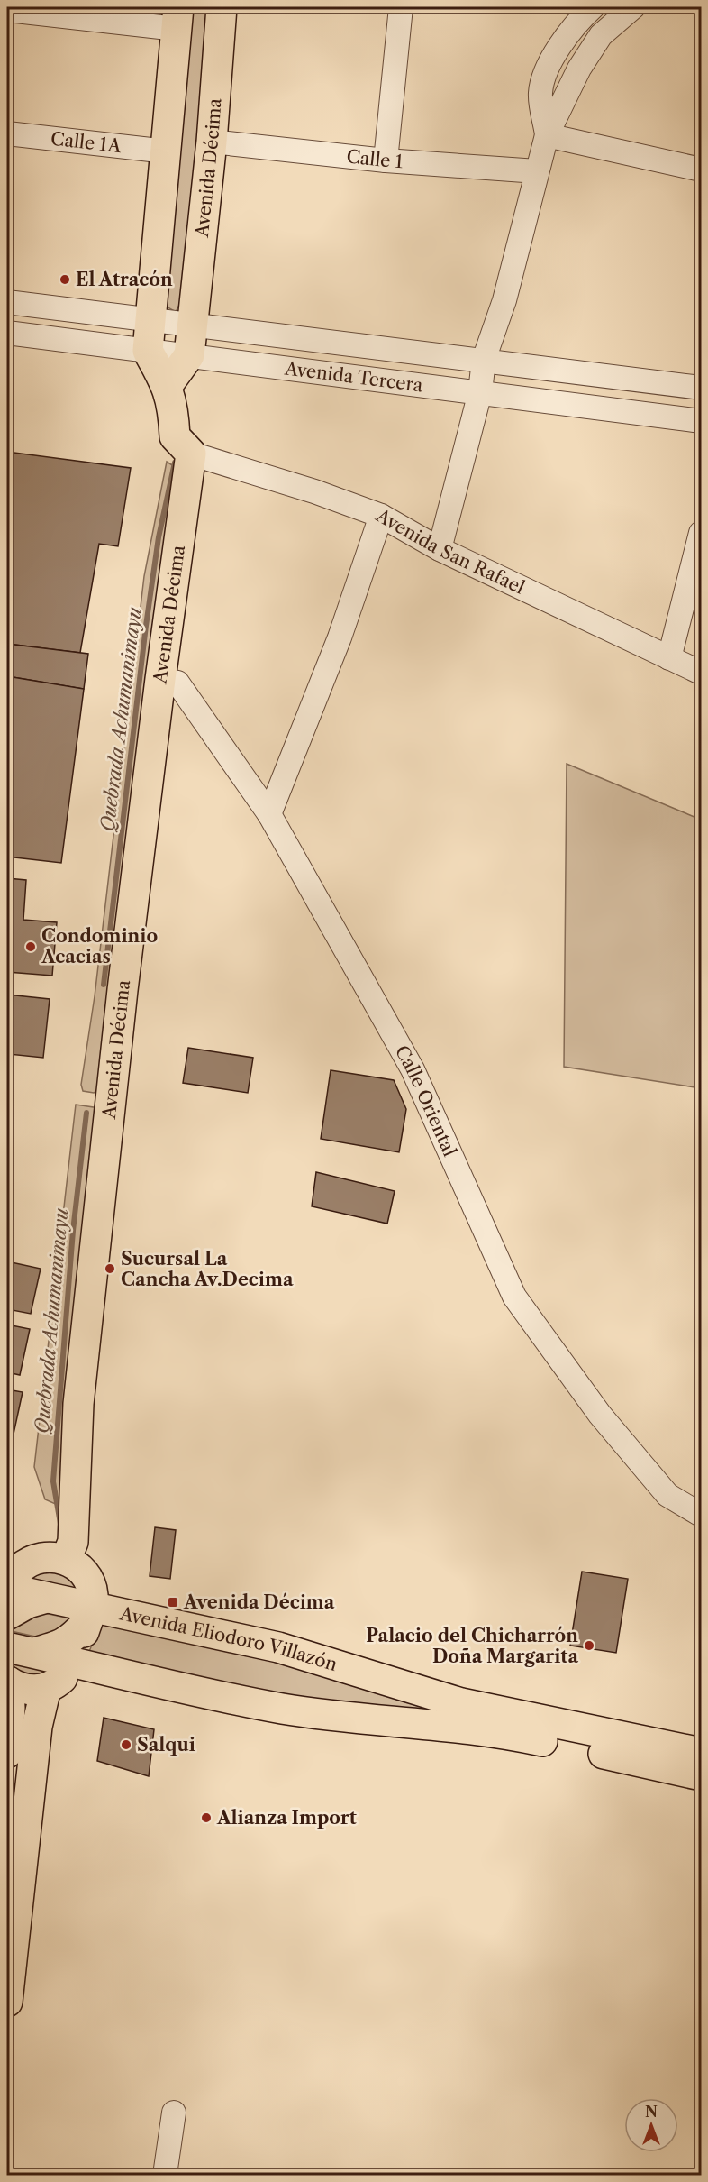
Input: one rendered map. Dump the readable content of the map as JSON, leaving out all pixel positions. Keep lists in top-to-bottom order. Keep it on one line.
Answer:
{"streets":{"main road":["Avenida Décima","Avenida Eliodoro Villazón"],"street":["Calle 1A","Calle 1","Avenida Tercera","Avenida San Rafael","Calle Oriental"]},"crossings":[["Calle 1","Avenida Décima"],["Avenida Décima","Avenida Tercera"],["Avenida Décima","Avenida San Rafael"],["Avenida Décima","Calle Oriental"]],"water":["Quebrada Achumanimayu"],"places":{"other":["El Atracón","Condominio Acacias","Sucursal La Cancha Av.Decima","Palacio del Chicharrón Doña Margarita","Salqui","Alianza Import"],"transit":["Avenida Décima"]},"north":"top"}
